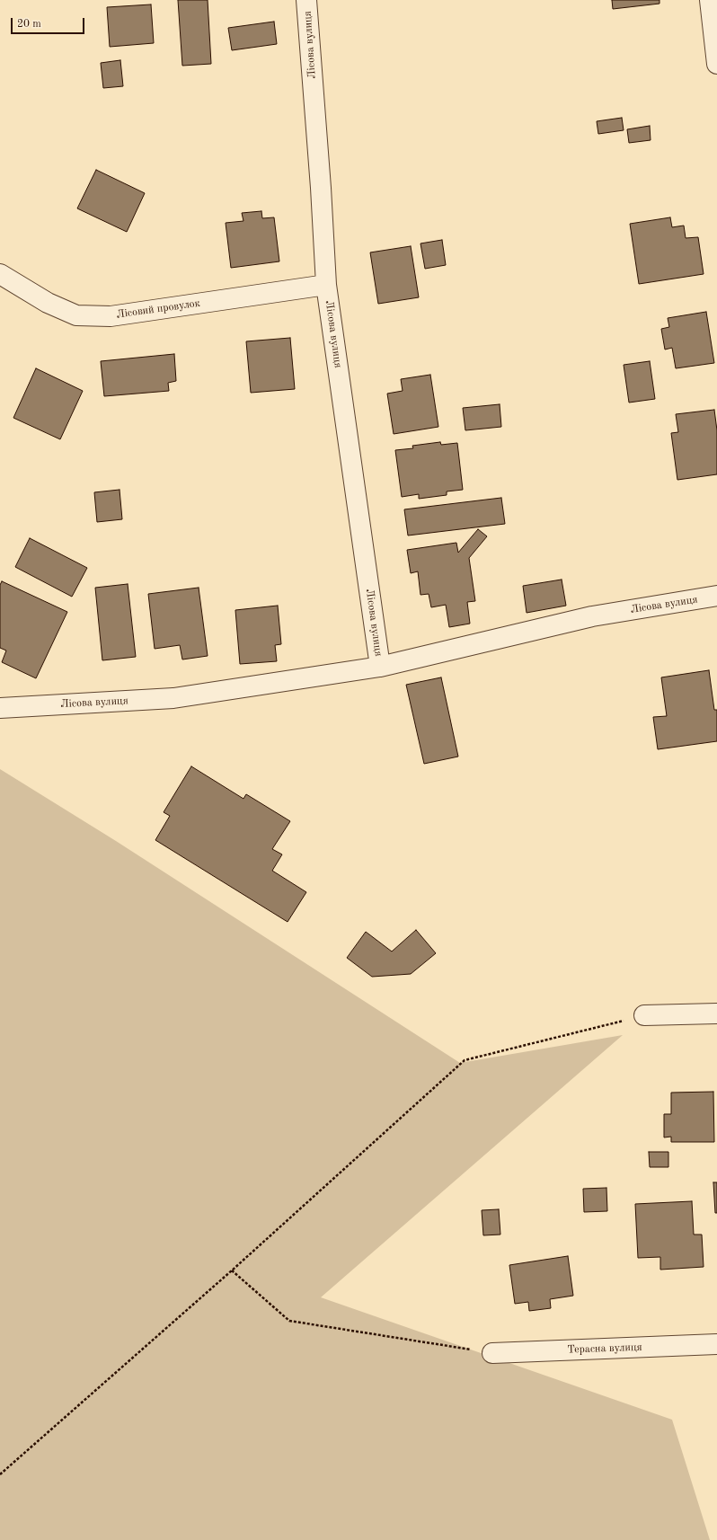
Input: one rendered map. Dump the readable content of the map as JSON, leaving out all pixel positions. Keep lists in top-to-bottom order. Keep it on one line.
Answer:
{"streets":{"street":["Лісова вулиця","Лісовий провулок","Терасна вулиця"]},"crossings":[["Лісова вулиця","Лісовий провулок"]],"scale_bar":"20 m"}
